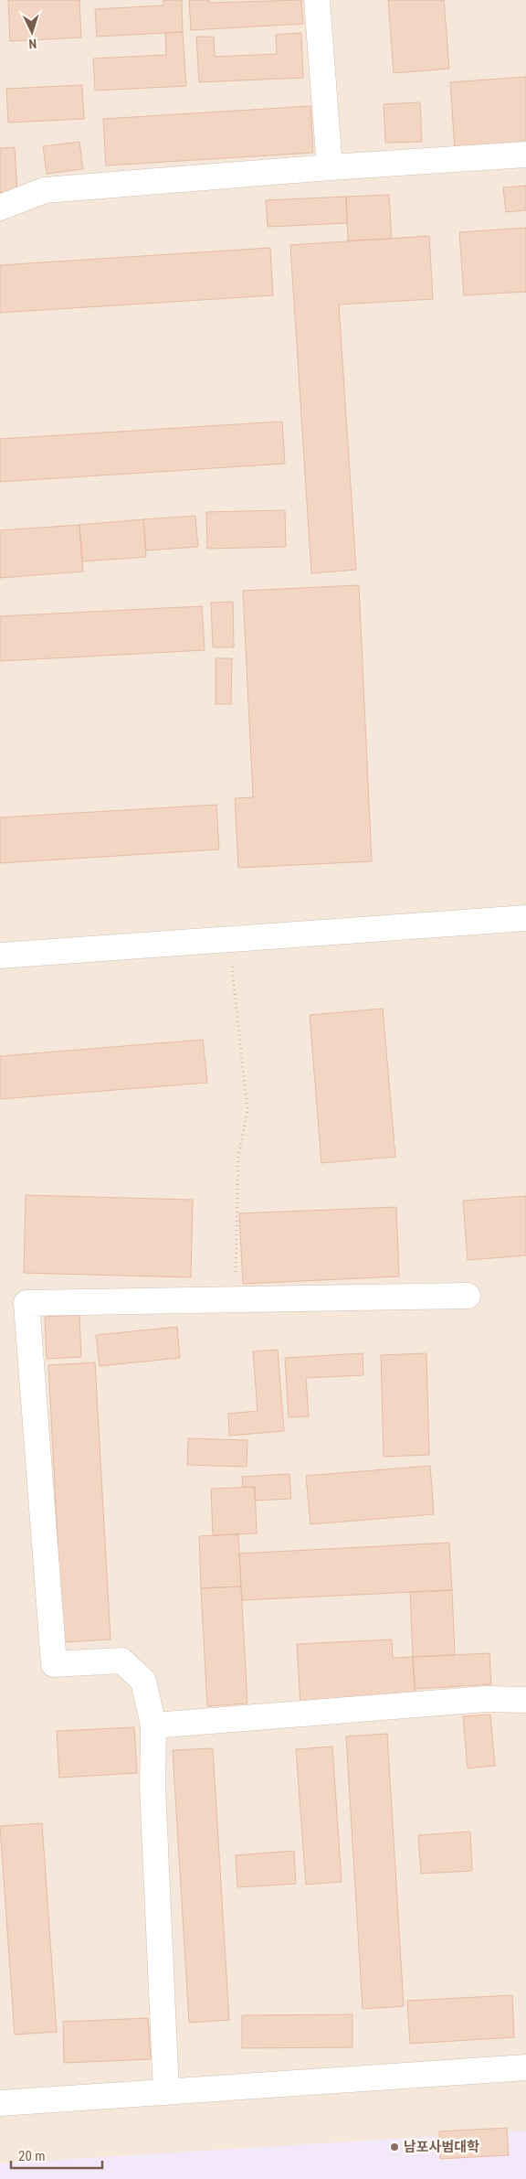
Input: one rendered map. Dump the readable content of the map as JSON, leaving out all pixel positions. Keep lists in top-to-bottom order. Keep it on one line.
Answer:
{"places":["남포사범대학"],"scale_bar":"20 m","north":"bottom"}
